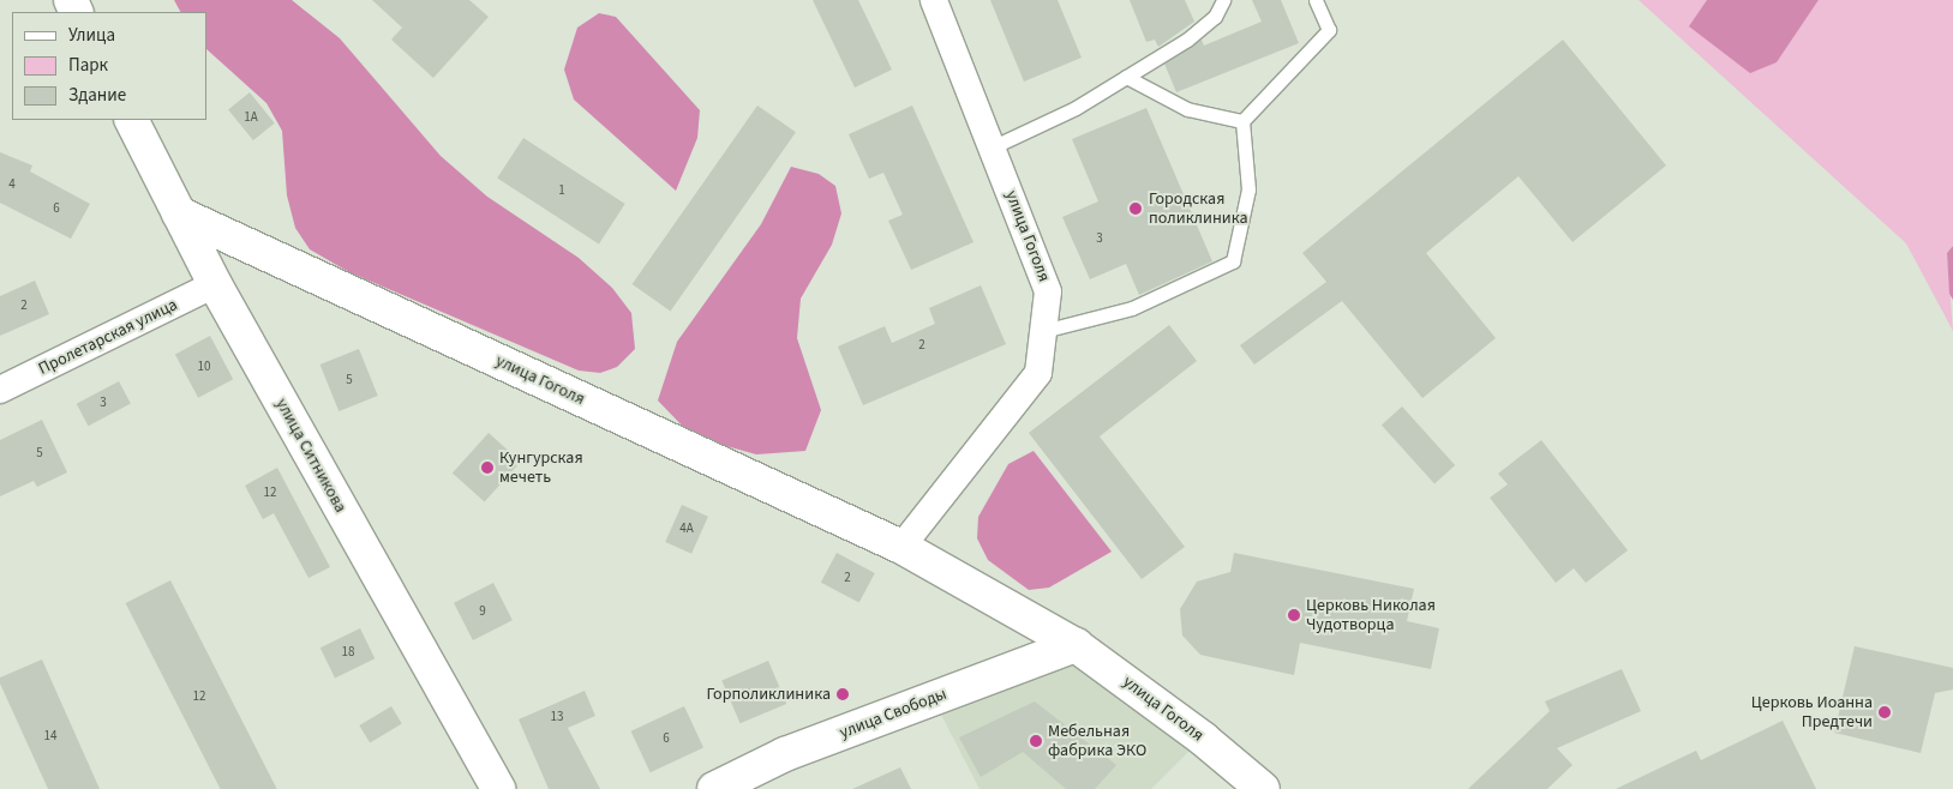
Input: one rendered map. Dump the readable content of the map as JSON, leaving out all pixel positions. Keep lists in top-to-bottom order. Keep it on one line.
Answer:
{"streets":{"street":["улица Гоголя","Пролетарская улица","улица Ситникова","улица Свободы"]},"crossings":[["улица Гоголя","улица Ситникова"],["улица Гоголя","улица Свободы"],["Пролетарская улица","улица Ситникова"]],"places":["Городская поликлиника","Кунгурская мечеть","Церковь Николая Чудотворца","Горполиклиника","Церковь Иоанна Предтечи","Мебельная фабрика ЭКО"],"house_numbers":["1А","4","1","6","3","2","2","10","5","3","5","12","4А","2","9","18","12","13","14","6"],"legend":["Улица","Парк","Здание"]}
